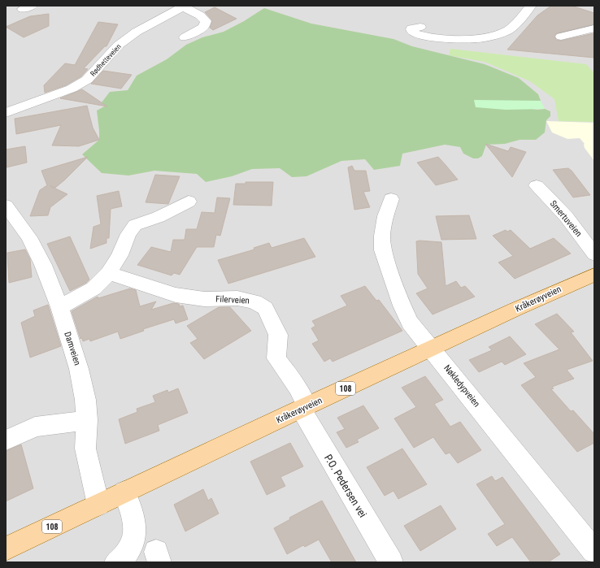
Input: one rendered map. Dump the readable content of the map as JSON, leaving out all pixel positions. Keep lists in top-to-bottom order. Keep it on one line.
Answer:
{"streets":{"main road":["Kråkerøyveien","108"],"street":["Rødhetteveien","Smertuveien","Filerveien","Damveien","Nøkledypveien","P.O. Pedersen vei"]},"crossings":[["Kråkerøyveien","Filerveien"],["Kråkerøyveien","Damveien"],["Kråkerøyveien","Nøkledypveien"],["Kråkerøyveien","P.O. Pedersen vei"],["Filerveien","P.O. Pedersen vei"]]}
